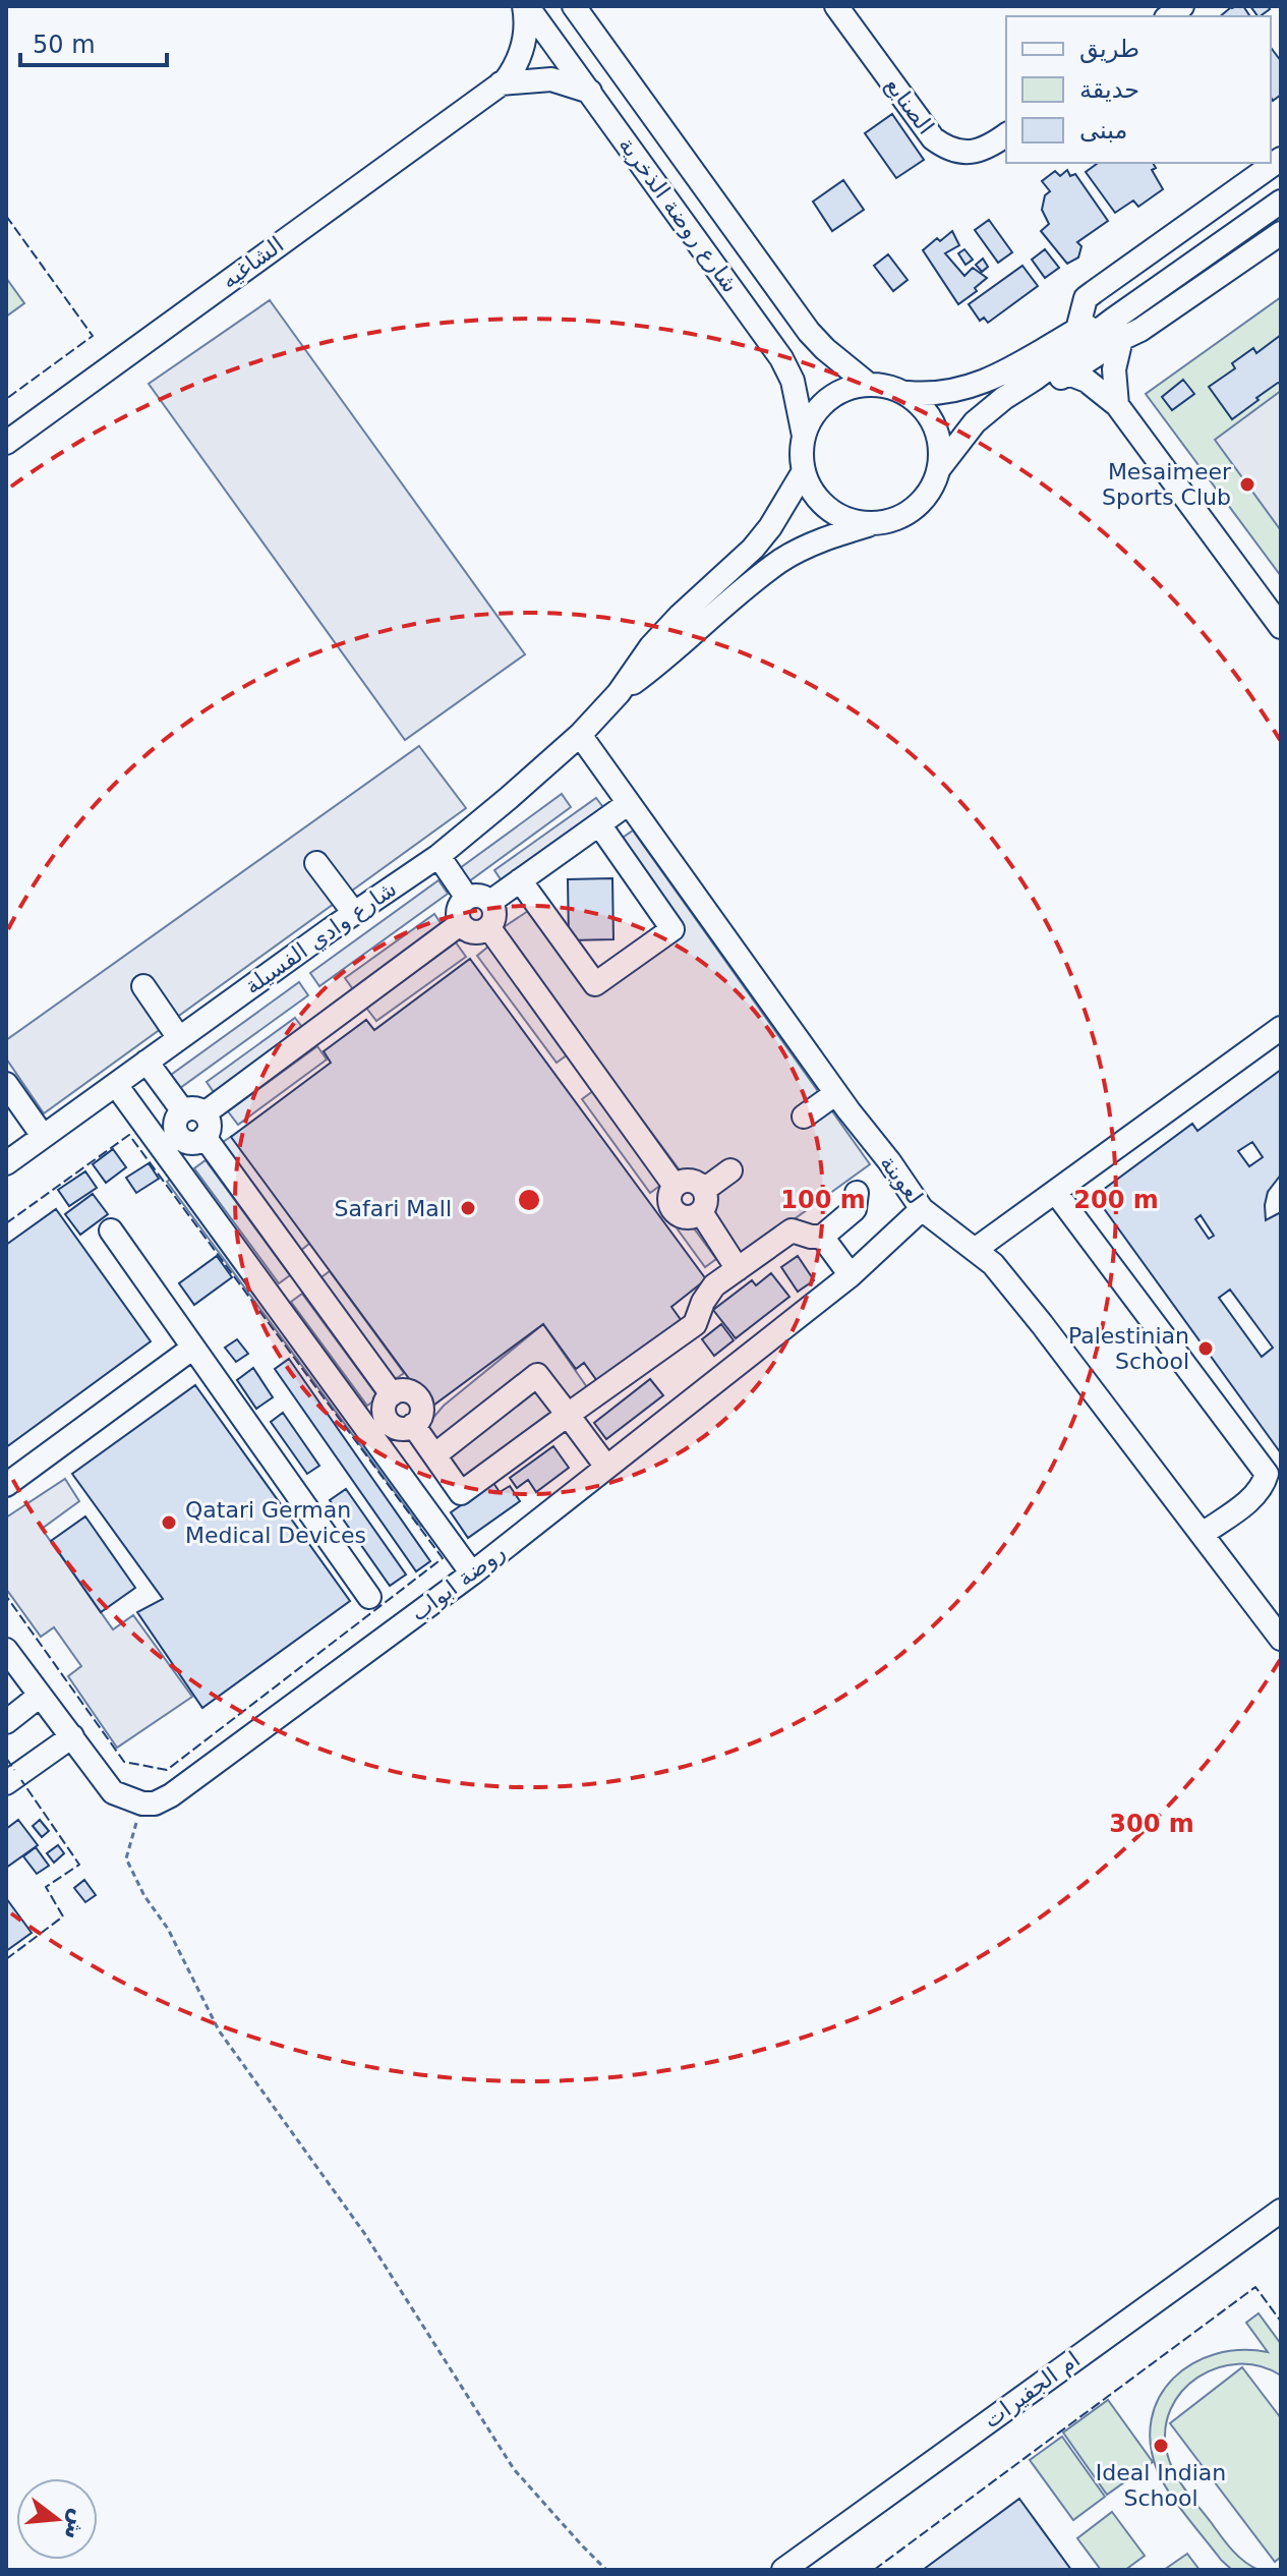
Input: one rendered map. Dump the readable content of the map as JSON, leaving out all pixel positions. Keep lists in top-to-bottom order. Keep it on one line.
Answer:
{"streets":{"street":["الصنايع","شارع روضة الذخرية","الشاغيه","شارع وادي الفسيلة","لعوينة","روضة ابواب","ام الجفيرات"]},"crossings":[["شارع روضة الذخرية","الشاغيه"],["شارع روضة الذخرية","شارع وادي الفسيلة"],["شارع وادي الفسيلة","لعوينة"],["لعوينة","روضة ابواب"]],"places":["Mesaimeer Sports Club","Safari Mall","Palestinian School","Qatari German Medical Devices","Ideal Indian School"],"legend":["طريق","حديقة","مبنى"],"scale_bar":"50 m","north":"right","rings":["100 m","200 m","300 m"]}
